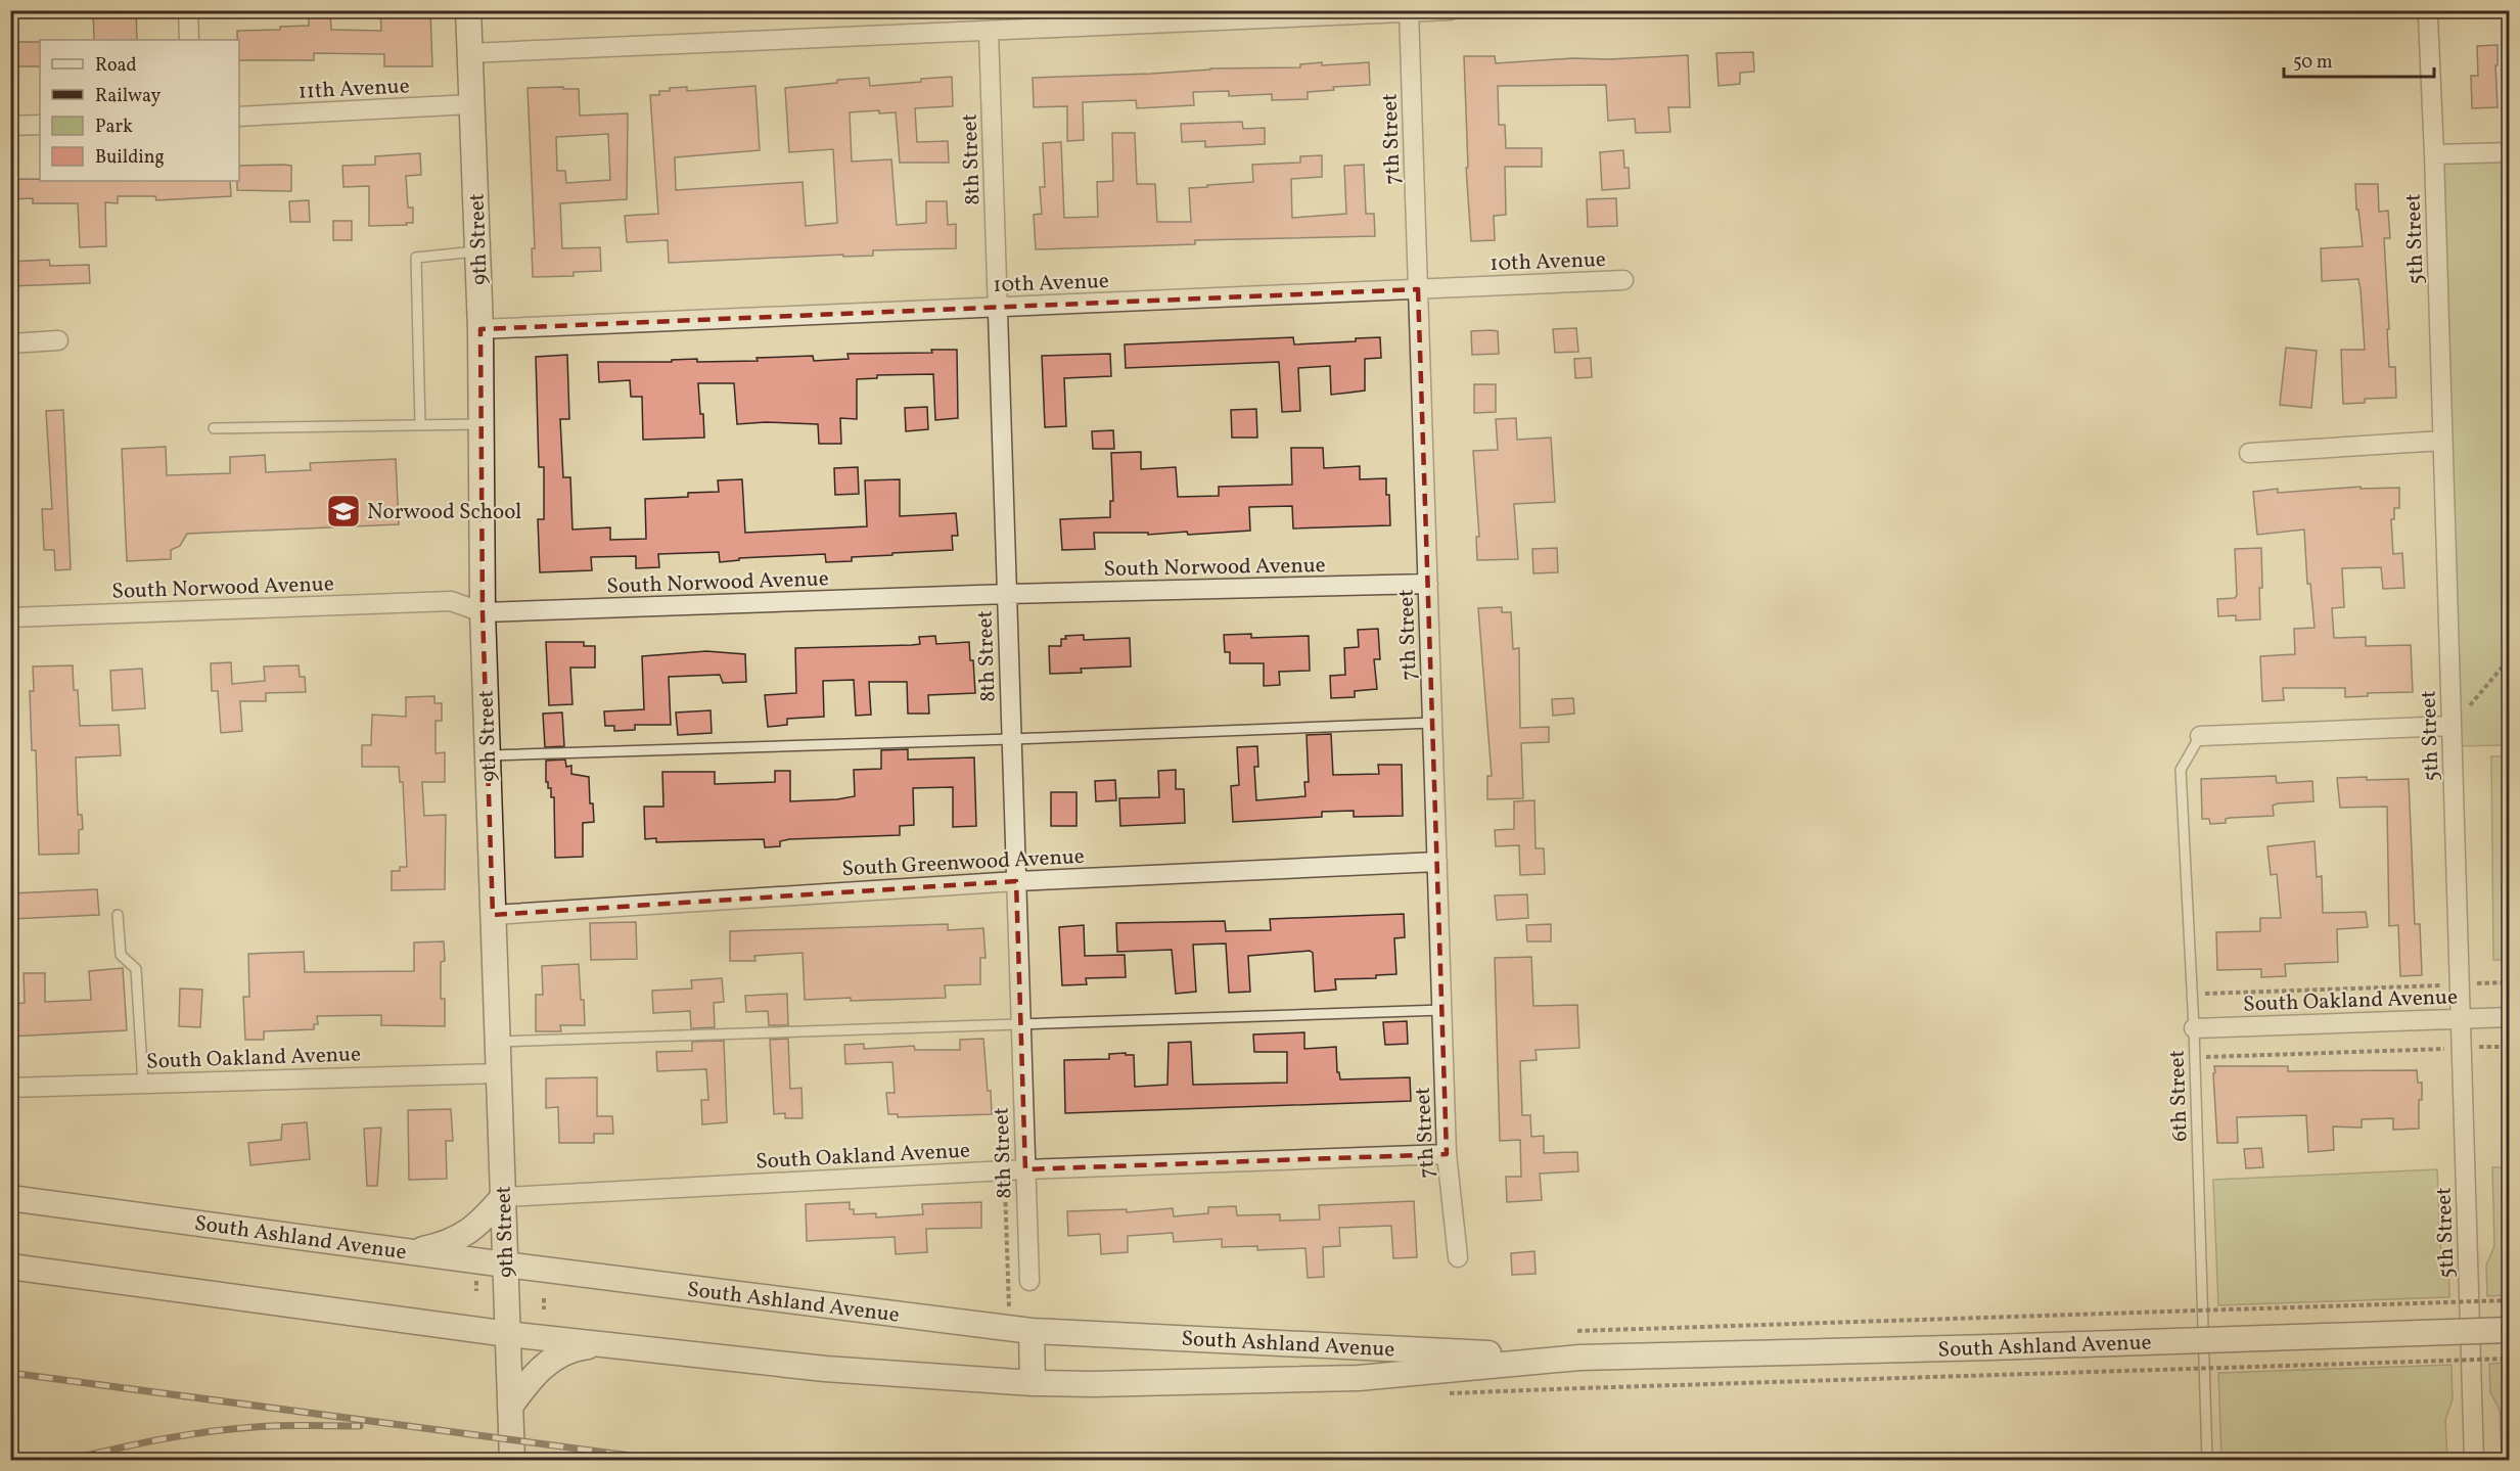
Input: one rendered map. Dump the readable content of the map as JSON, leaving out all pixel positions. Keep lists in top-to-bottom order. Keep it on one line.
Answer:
{"streets":{"main road":["9th Street","South Ashland Avenue"],"street":["11th Avenue","7th Street","8th Street","5th Street","10th Avenue","South Norwood Avenue","South Greenwood Avenue","South Oakland Avenue"],"lane":["6th Street"]},"crossings":[["11th Avenue","9th Street"],["7th Street","10th Avenue"],["7th Street","South Norwood Avenue"],["7th Street","South Greenwood Avenue"],["7th Street","South Oakland Avenue"],["8th Street","10th Avenue"],["8th Street","South Norwood Avenue"],["8th Street","South Greenwood Avenue"],["8th Street","South Oakland Avenue"],["9th Street","10th Avenue"],["9th Street","South Norwood Avenue"],["9th Street","South Greenwood Avenue"],["9th Street","South Oakland Avenue"],["9th Street","South Ashland Avenue"],["5th Street","South Oakland Avenue"],["South Oakland Avenue","6th Street"]],"places":{"school or university":["Norwood School"]},"legend":["Road","Railway","Park","Building"],"scale_bar":"50 m"}
